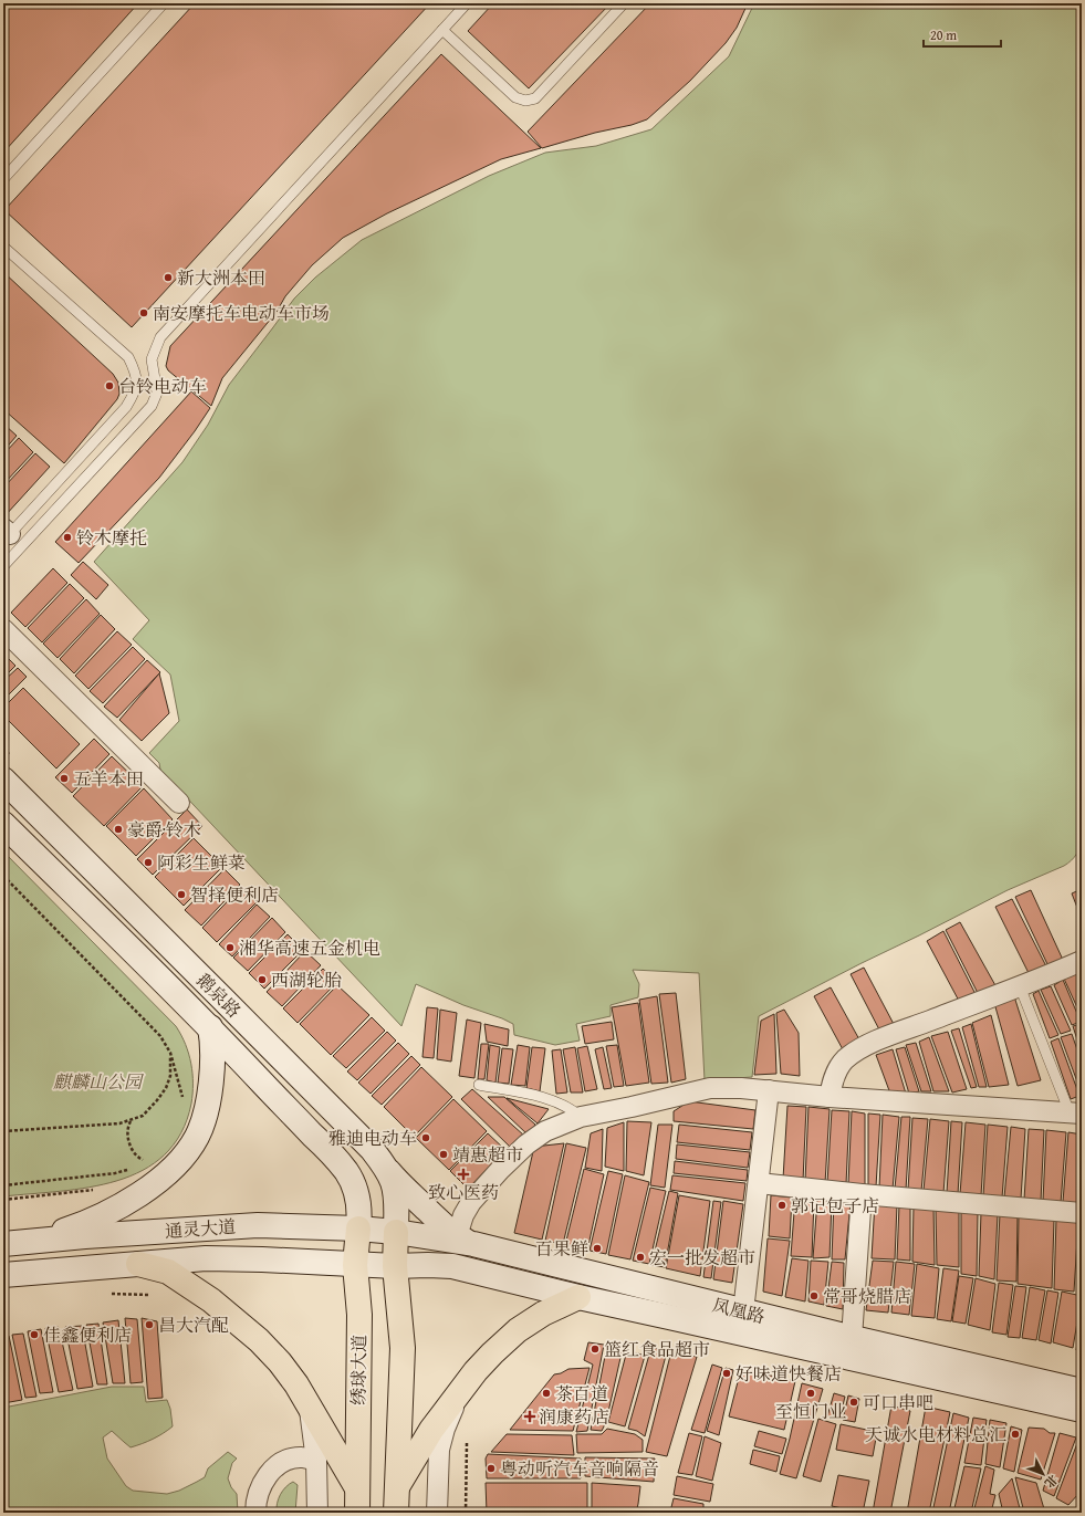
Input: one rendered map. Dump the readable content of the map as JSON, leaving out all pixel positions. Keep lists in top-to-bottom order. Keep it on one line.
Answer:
{"streets":{"main road":["鹅泉路","通灵大道","凤凰路","绣球大道"]},"crossings":[["鹅泉路","通灵大道"],["鹅泉路","凤凰路"],["鹅泉路","绣球大道"],["通灵大道","凤凰路"],["通灵大道","绣球大道"]],"parks":["麒麟山公园"],"places":{"other":["新大洲本田","南安摩托车电动车市场","台铃电动车","铃木摩托","五羊本田","豪爵·铃木","阿彩生鲜菜","智择便利店","湘华高速五金机电","西湖轮胎","雅迪电动车","靖惠超市","郭记包子店","百果鲜","宏一批发超市","常哥烧腊店","昌大汽配","佳鑫便利店","篮红食品超市","好味道快餐店","茶百道","至恒门业","可口串吧","天诚水电材料总汇","粤动听汽车音响隔音"],"health":["致心医药","润康药店"]},"scale_bar":"20 m","north":"bottom right"}
